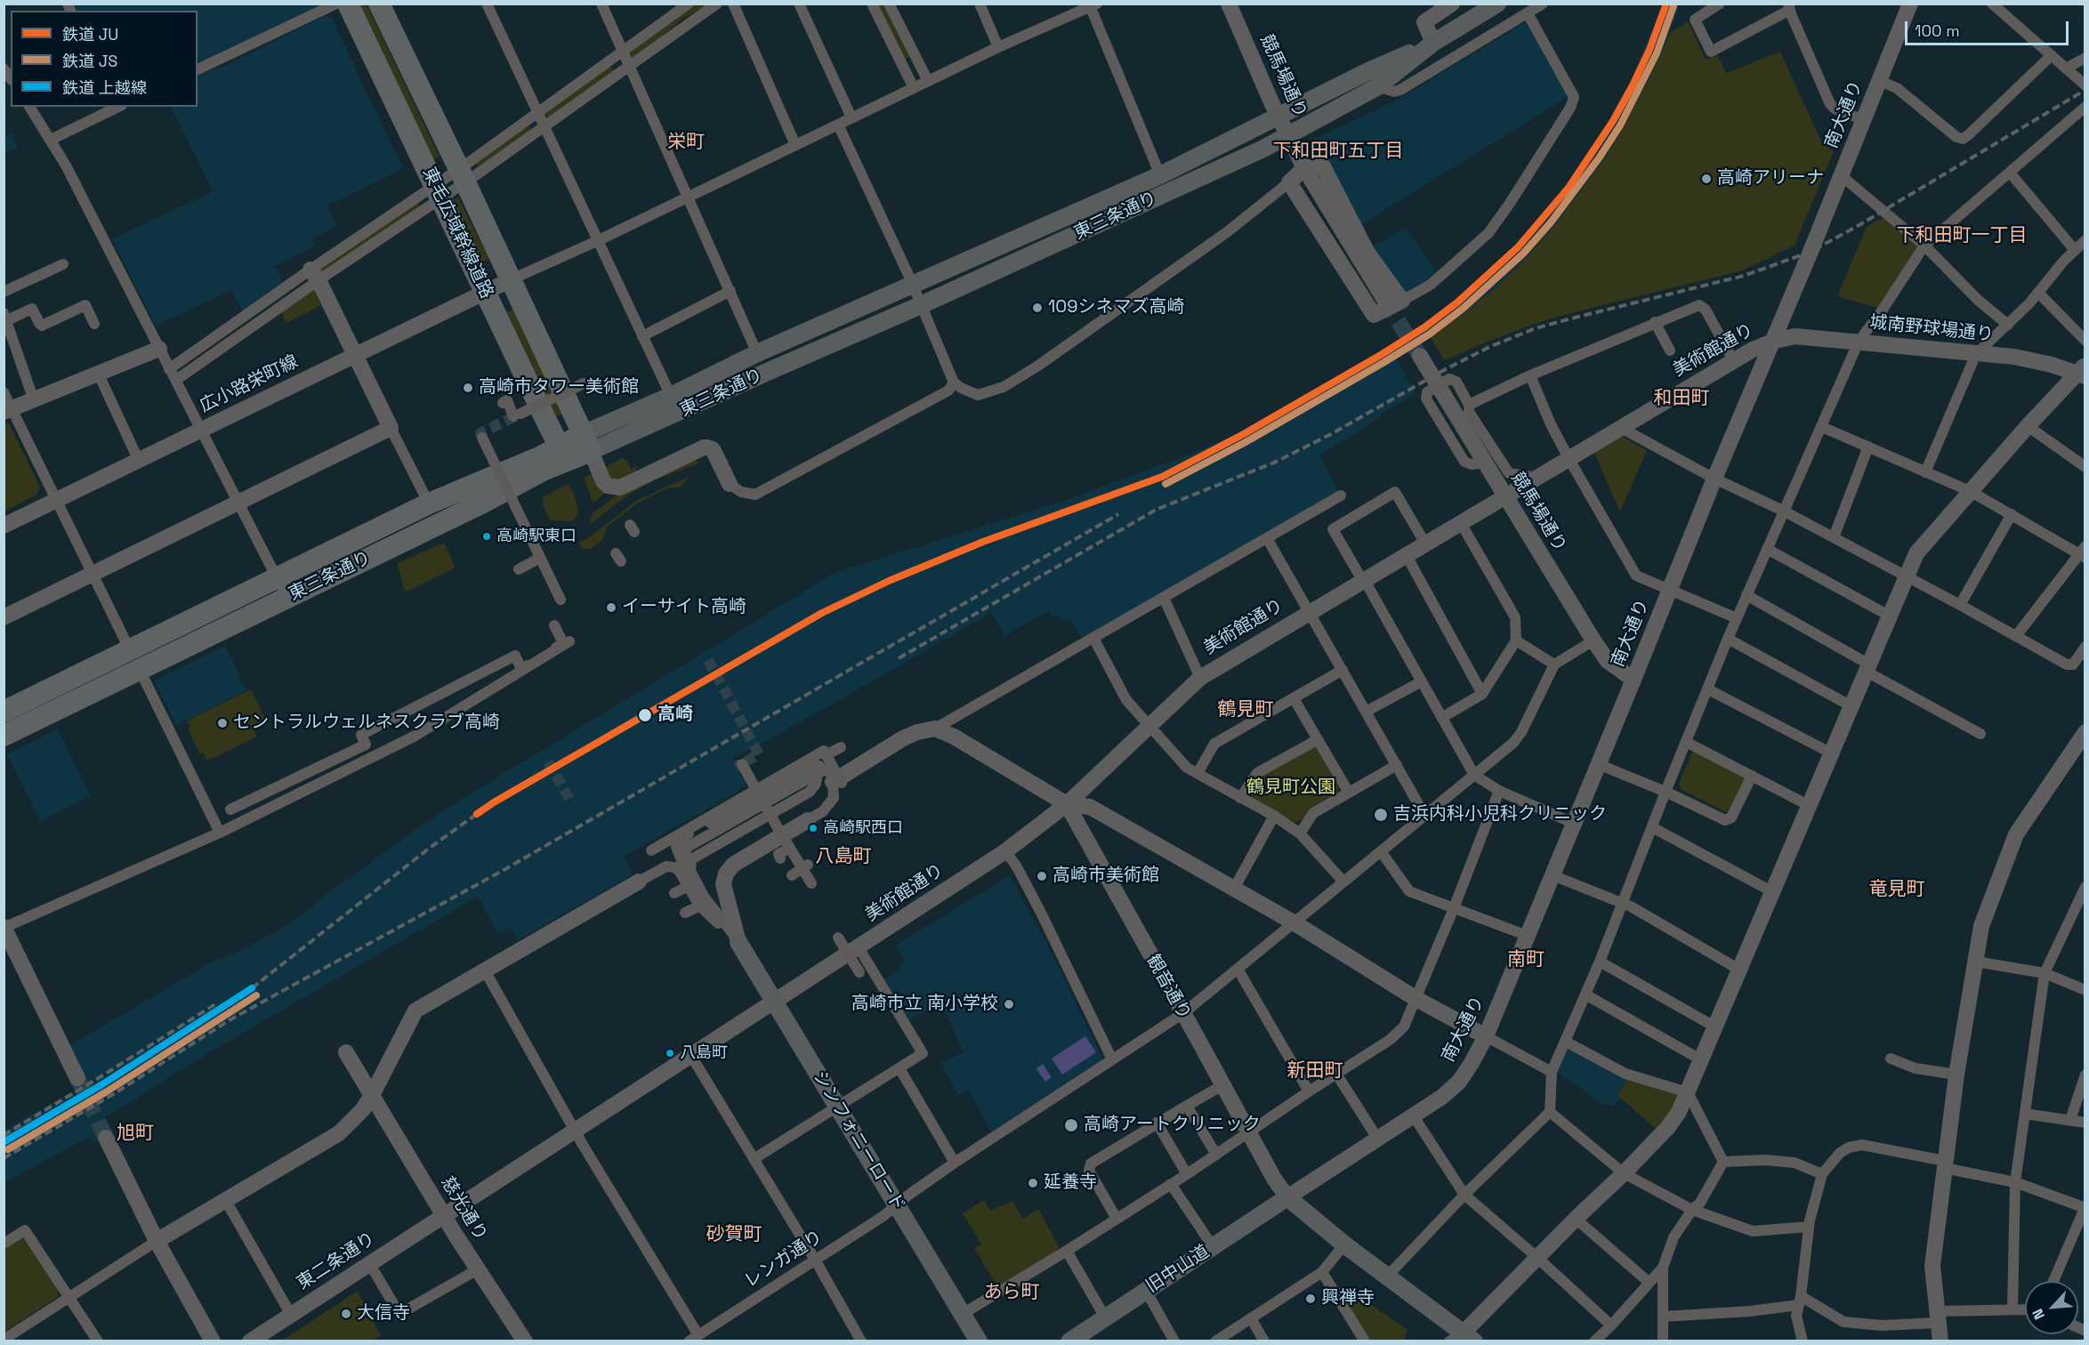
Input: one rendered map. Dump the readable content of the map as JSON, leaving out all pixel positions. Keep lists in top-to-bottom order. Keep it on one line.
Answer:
{"streets":{"highway":["東三条通り","東毛広域幹線道路"],"main road":["観音通り","シンフォニーロード","旧中山道"],"street":["競馬場通り","南大通り","城南野球場通り","美術館通り","広小路栄町線","慈光通り","レンガ通り","東二条通り"]},"crossings":[["競馬場通り","南大通り"],["競馬場通り","東三条通り"],["競馬場通り","美術館通り"],["南大通り","城南野球場通り"],["南大通り","美術館通り"],["南大通り","観音通り"],["南大通り","旧中山道"],["東三条通り","東毛広域幹線道路"],["東毛広域幹線道路","広小路栄町線"],["城南野球場通り","美術館通り"],["美術館通り","観音通り"],["美術館通り","シンフォニーロード"],["美術館通り","東二条通り"],["観音通り","レンガ通り"],["観音通り","旧中山道"],["シンフォニーロード","レンガ通り"],["慈光通り","東二条通り"]],"districts":["栄町","下和田町五丁目","下和田町一丁目","和田町","鶴見町","八島町","竜見町","南町","新田町","旭町","砂賀町","あら町"],"parks":["鶴見町公園"],"places":["高崎アリーナ","109シネマズ高崎","高崎市タワー美術館","高崎駅東口","イーサイト高崎","高崎","セントラルウェルネスクラブ高崎","吉浜内科小児科クリニック","高崎駅西口","高崎市美術館","高崎市立 南小学校","八島町","高崎アートクリニック","延養寺","興禅寺","大信寺"],"lines":["rail line JU","rail line JS","rail line 上越線"],"legend":["鉄道 JU","鉄道 JS","鉄道 上越線"],"scale_bar":"100 m","north":"bottom left"}
